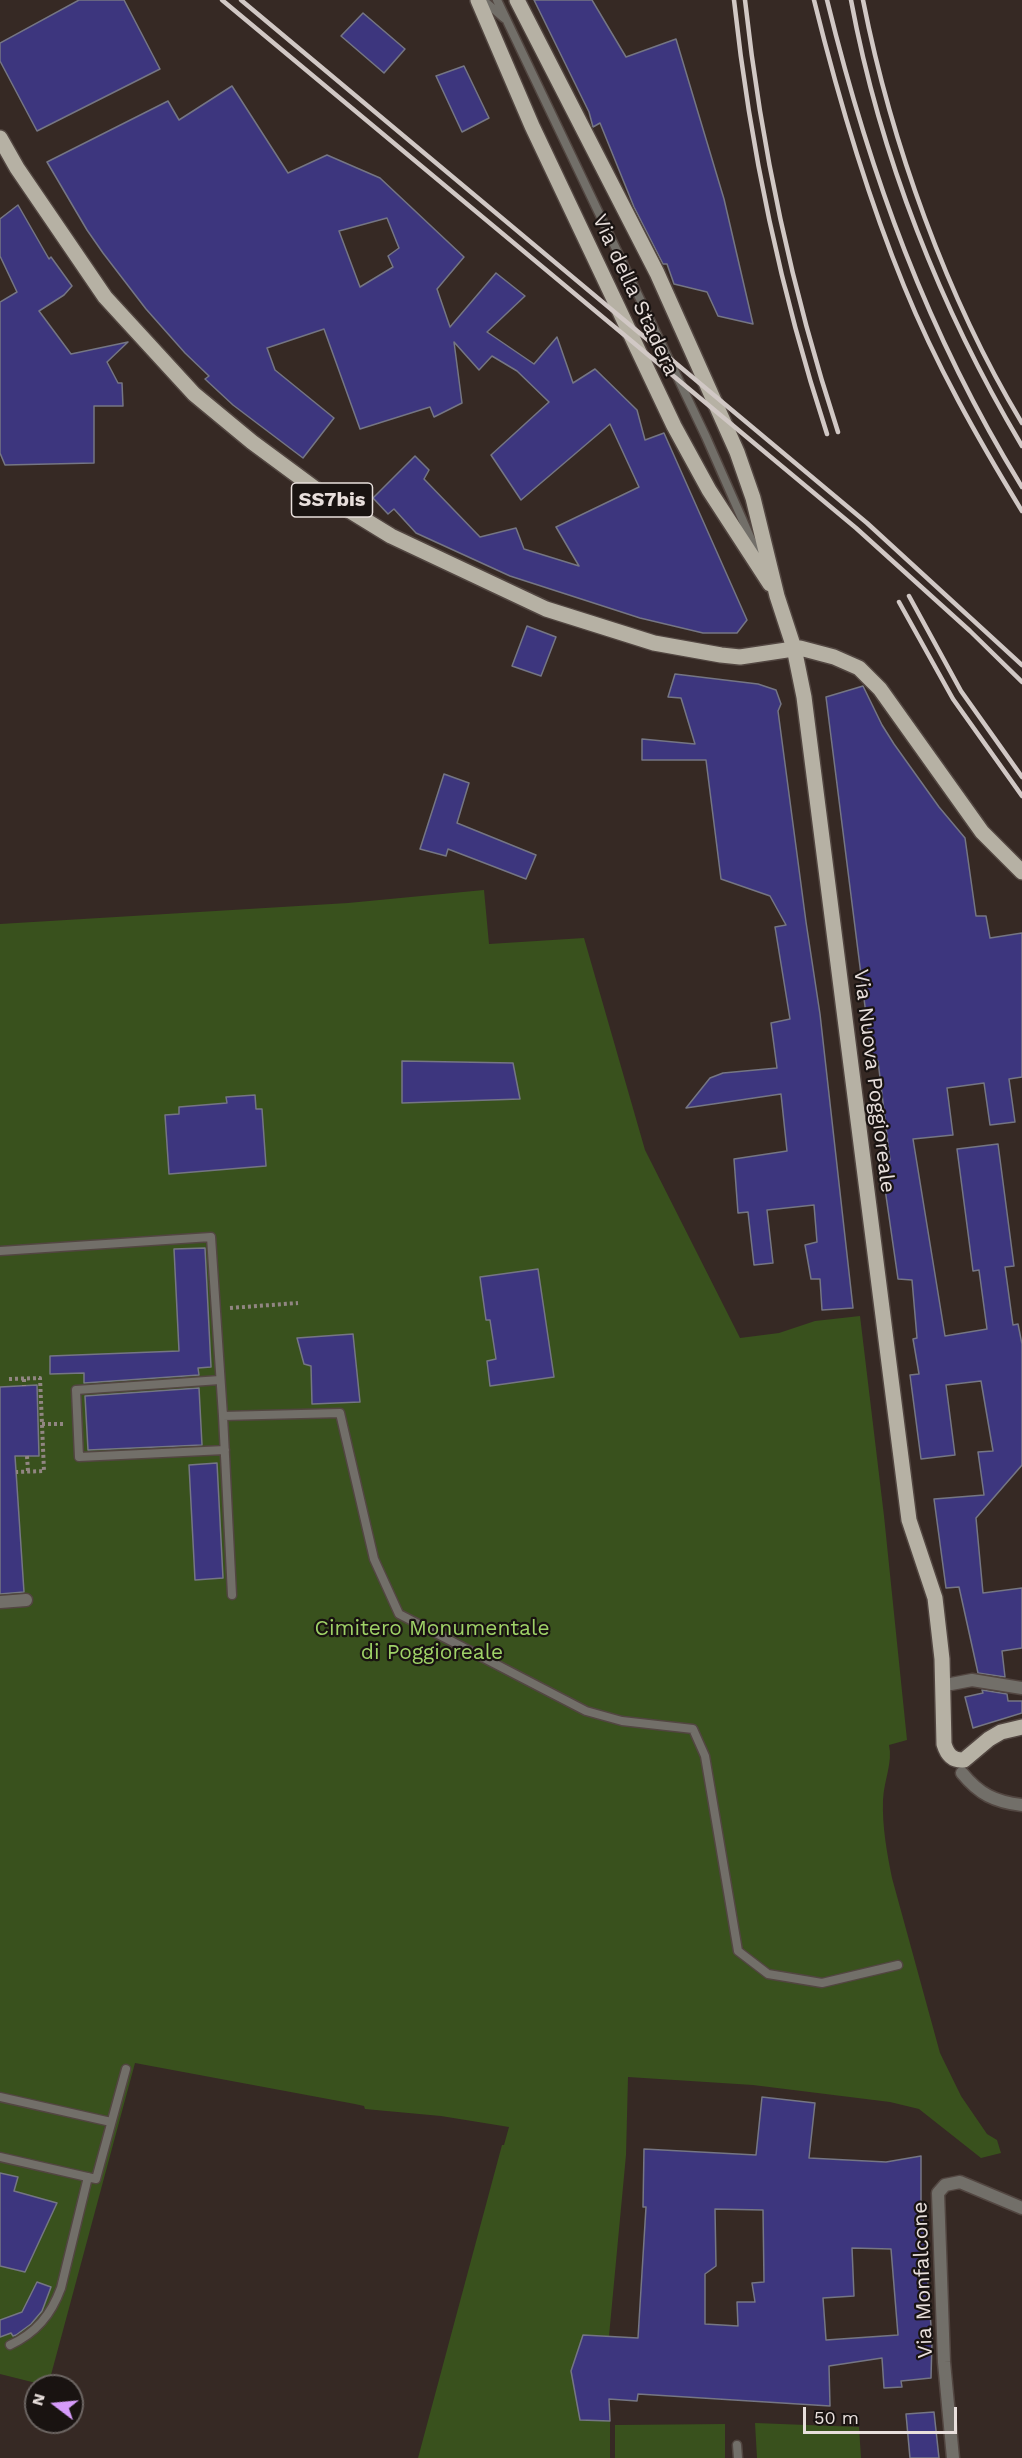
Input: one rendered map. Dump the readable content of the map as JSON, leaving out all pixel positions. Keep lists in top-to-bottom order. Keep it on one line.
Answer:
{"streets":{"main road":["Via della Stadera","SS7bis","Via Nuova Poggioreale"],"street":["Via Monfalcone"]},"crossings":[["Via della Stadera","SS7bis"],["Via della Stadera","Via Nuova Poggioreale"],["SS7bis","Via Nuova Poggioreale"]],"parks":["Cimitero Monumentale di Poggioreale"],"scale_bar":"50 m","north":"left"}
